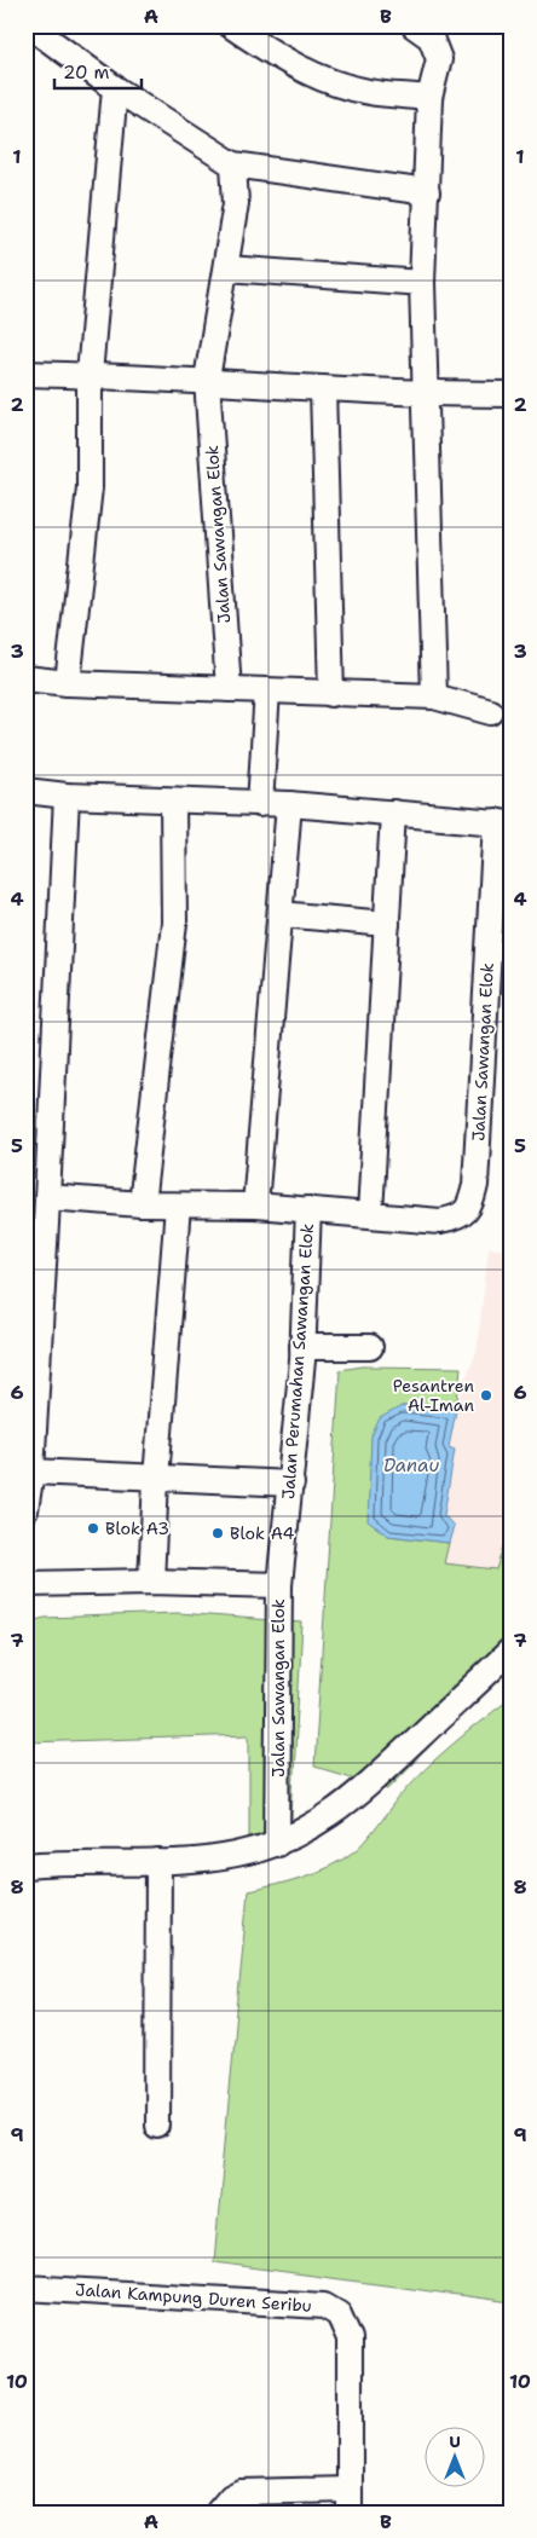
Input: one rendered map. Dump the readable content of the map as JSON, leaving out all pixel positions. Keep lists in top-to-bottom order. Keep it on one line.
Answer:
{"streets":{"street":["Jalan Sawangan Elok","Jalan Perumahan Sawangan Elok","Jalan Kampung Duren Seribu"]},"crossings":[["Jalan Sawangan Elok","Jalan Perumahan Sawangan Elok"]],"water":["Danau"],"places":["Pesantren Al-Iman","Blok A3","Blok A4"],"scale_bar":"20 m","north":"top","grid":{"columns":["A","B"],"rows":["1","2","3","4","5","6","7","8","9","10"]}}
